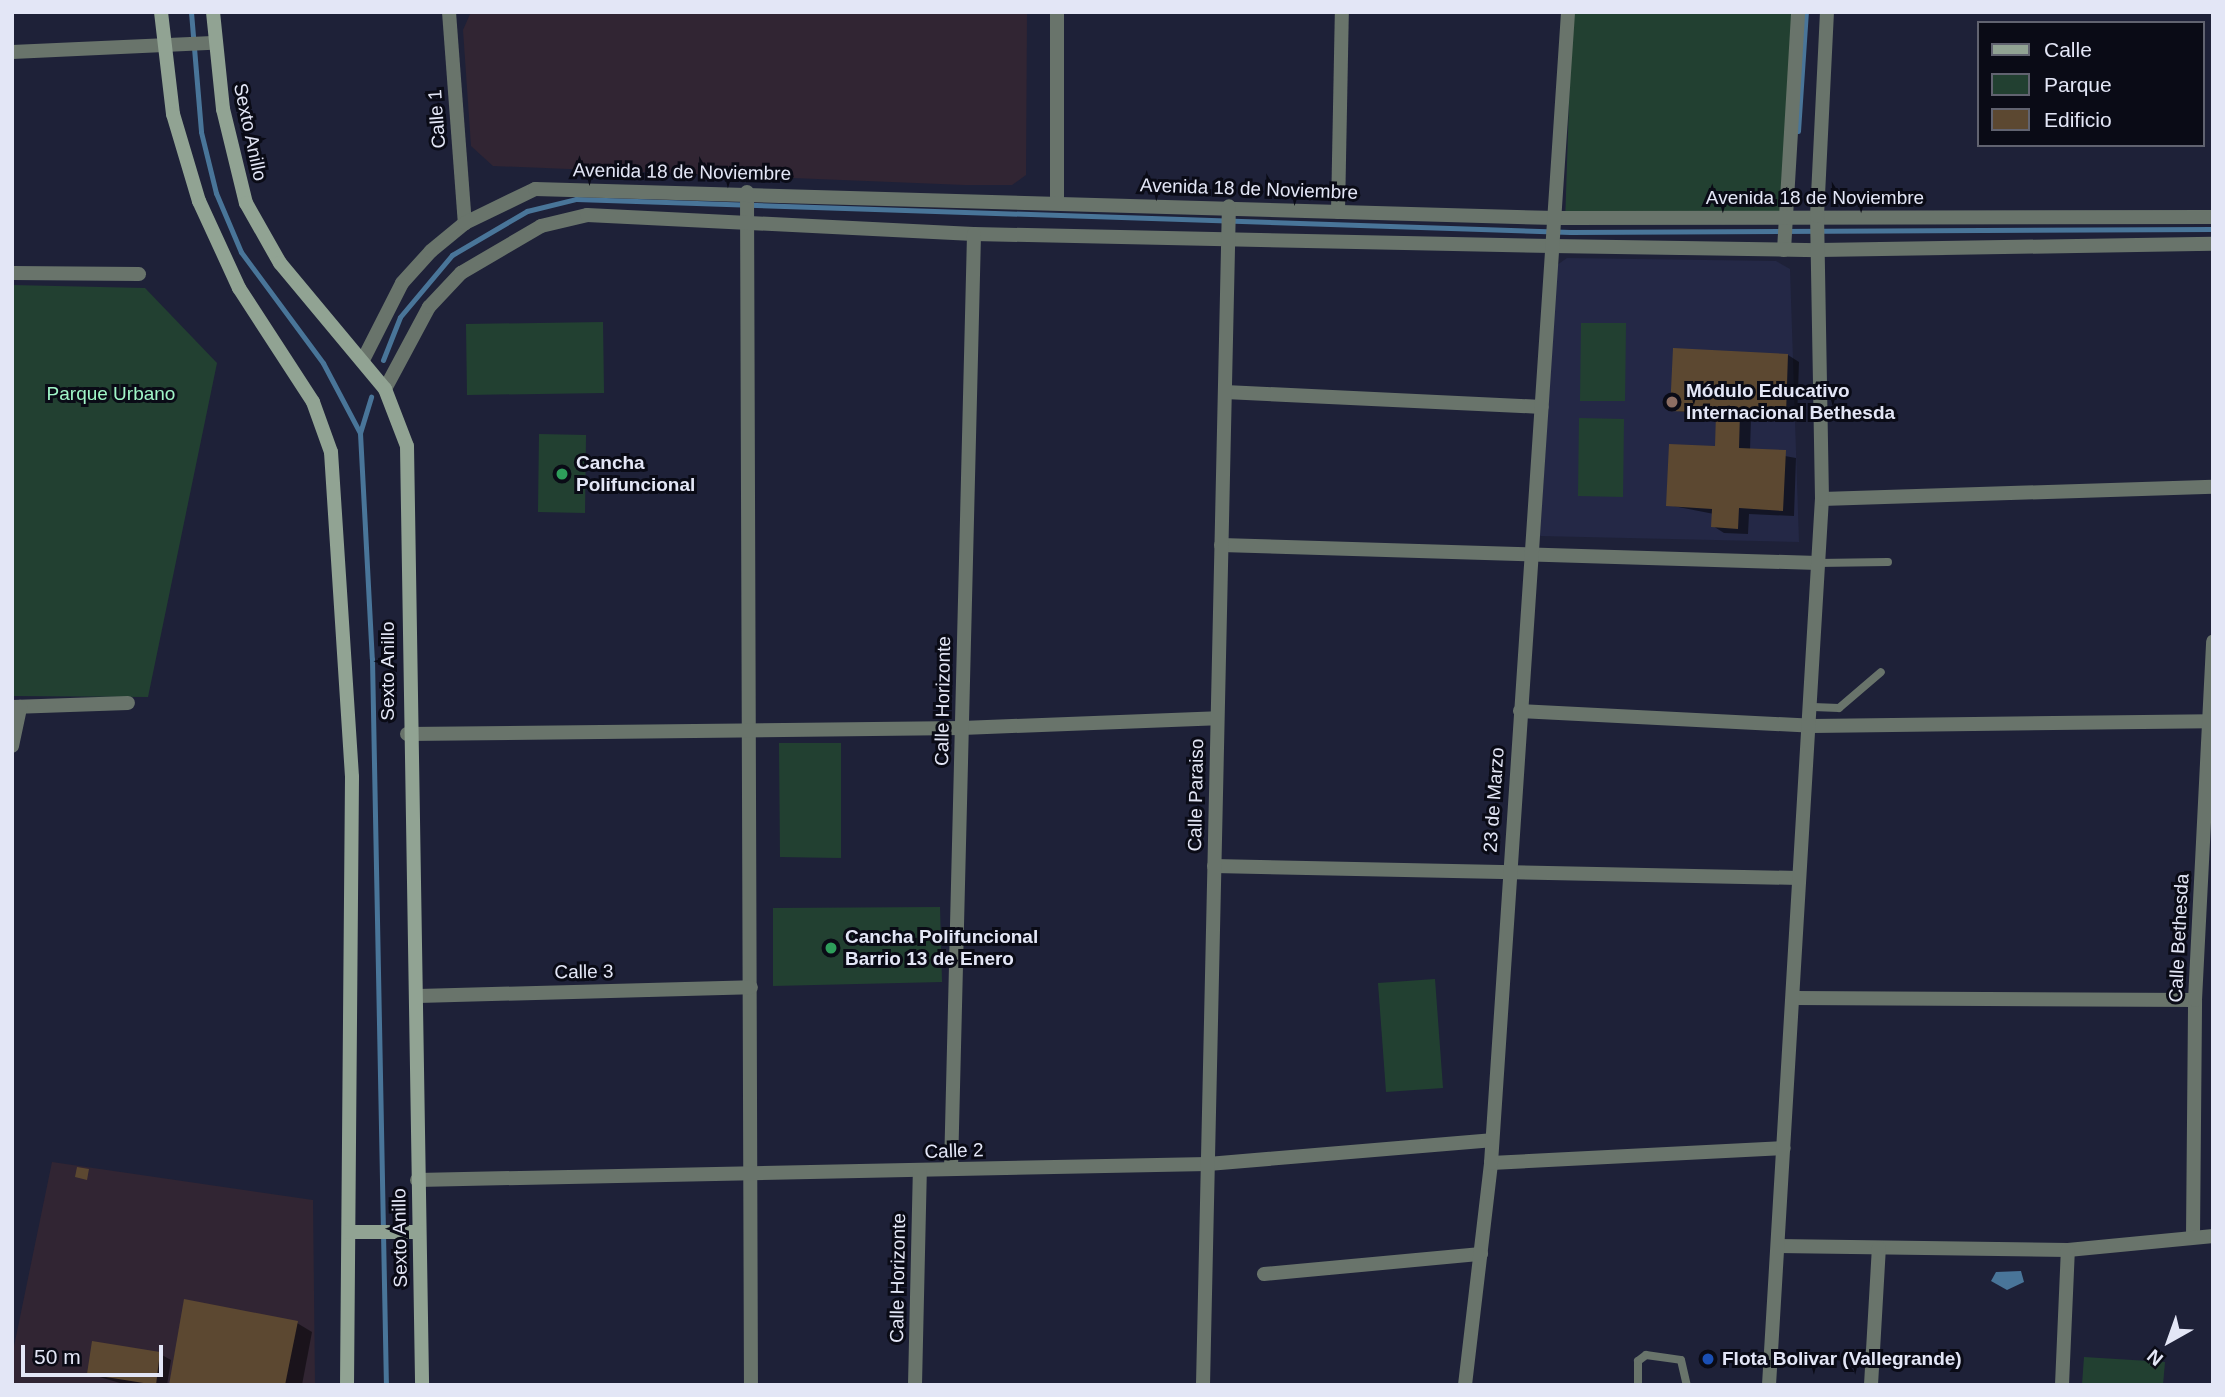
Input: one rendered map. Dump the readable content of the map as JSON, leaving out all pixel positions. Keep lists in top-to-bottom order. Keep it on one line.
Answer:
{"streets":{"main road":["Sexto Anillo"],"street":["Calle 1","Avenida 18 de Noviembre","Calle Horizonte","Calle Paraiso","23 de Marzo","Calle Bethesda","Calle 3","Calle 2"]},"crossings":[["Calle 1","Avenida 18 de Noviembre"],["Sexto Anillo","Avenida 18 de Noviembre"],["Sexto Anillo","Calle 3"],["Sexto Anillo","Calle 2"],["Avenida 18 de Noviembre","Calle Horizonte"],["Avenida 18 de Noviembre","Calle Paraiso"],["Avenida 18 de Noviembre","23 de Marzo"],["Calle Horizonte","Calle 2"],["Calle Paraiso","Calle 2"],["23 de Marzo","Calle 2"]],"parks":["Parque Urbano"],"places":["Módulo Educativo Internacional Bethesda","Cancha Polifuncional","Cancha Polifuncional Barrio 13 de Enero","Flota Bolivar (Vallegrande)"],"legend":["Calle","Parque","Edificio"],"scale_bar":"50 m","north":"bottom left"}
